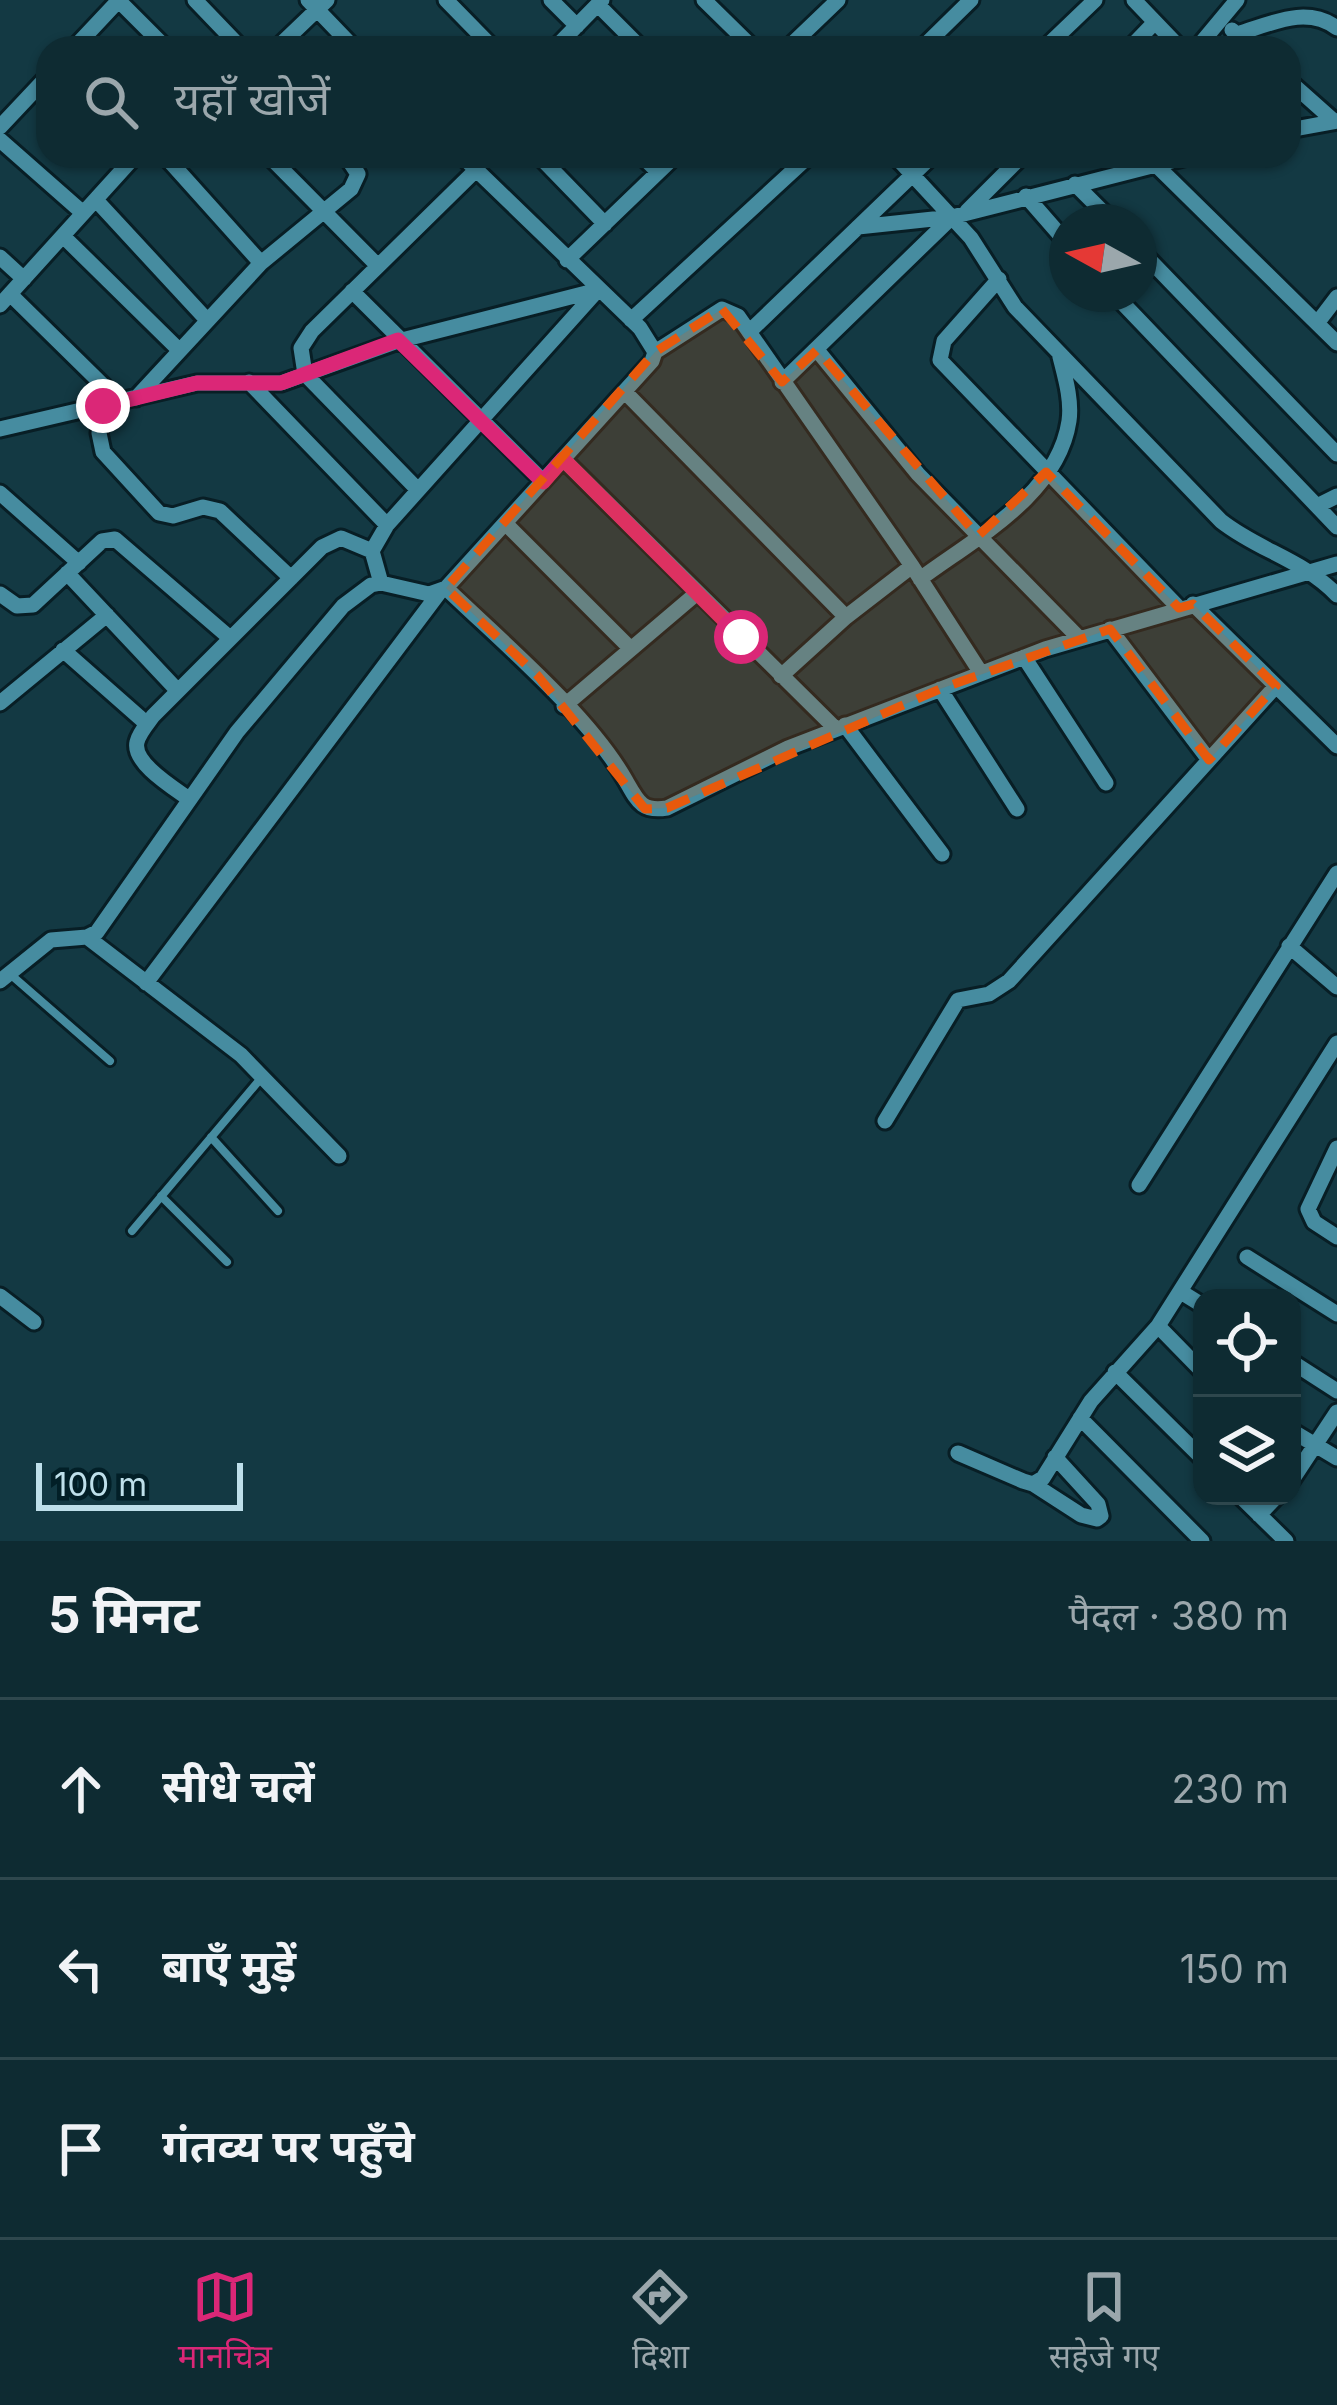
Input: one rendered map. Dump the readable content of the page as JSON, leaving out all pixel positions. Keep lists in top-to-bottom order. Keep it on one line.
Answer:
{"scale_bar":"100 m","north":"left","page":{"search":"यहाँ खोजें","scale":"100 m","heading":["5 मिनट","पैदल · 380 m"],"list":[["सीधे चलें","230 m"],["बाएँ मुड़ें","150 m"],"गंतव्य पर पहुँचे"],"nav":["मानचित्र","दिशा","सहेजे गए"]}}
